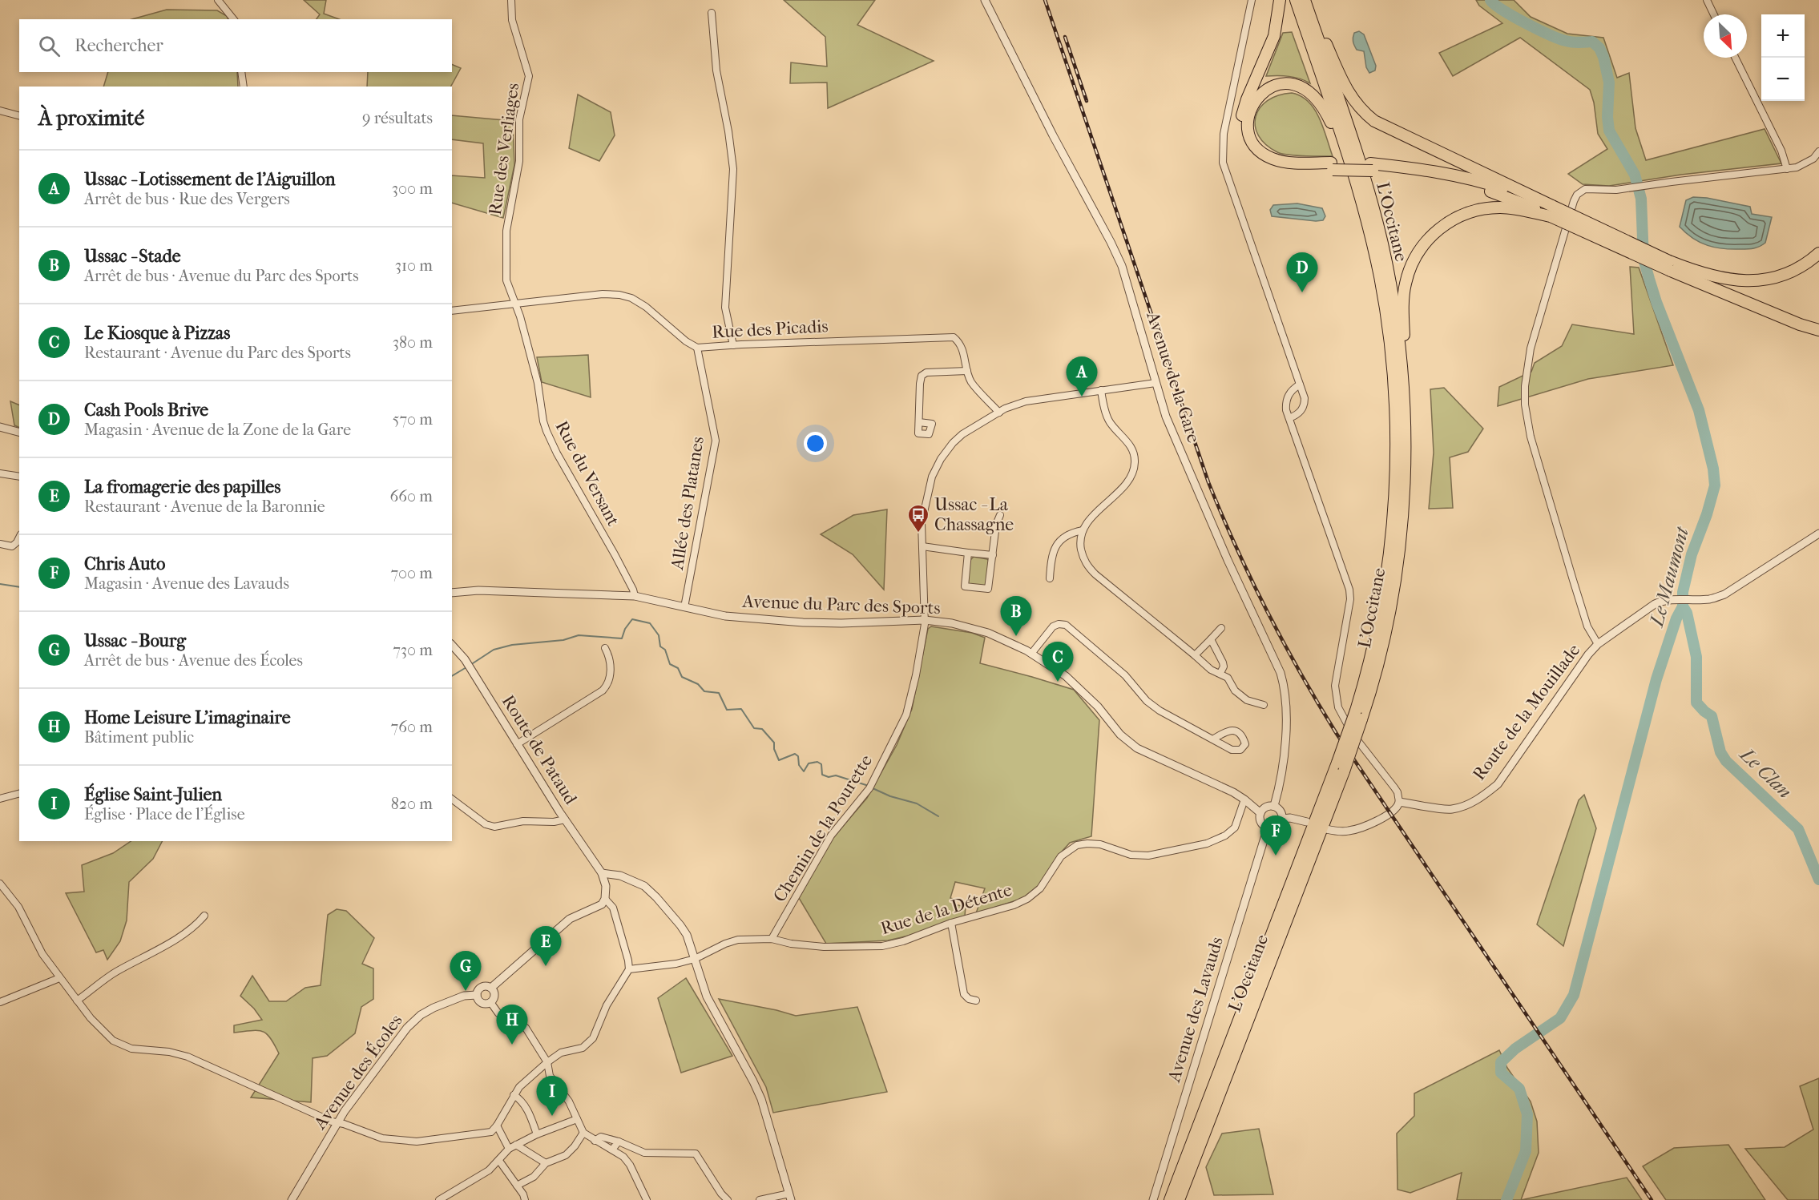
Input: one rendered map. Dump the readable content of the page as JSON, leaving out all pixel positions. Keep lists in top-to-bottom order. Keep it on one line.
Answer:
{"streets":{"highway":["L'Occitane"],"street":["Rue des Verliages","Rue des Picadis","Avenue de la Gare","Rue du Versant","Allée des Platanes","Avenue du Parc des Sports","Route de la Mouillade","Route de Pataud","Chemin de la Pourette","Rue de la Détente","Avenue des Lavauds","Avenue des Écoles"]},"crossings":[["Rue des Verliages","Rue des Picadis"],["Rue des Verliages","Rue du Versant"],["Rue des Picadis","Rue du Versant"],["Rue des Picadis","Allée des Platanes"],["Rue des Picadis","Chemin de la Pourette"],["Avenue de la Gare","Avenue du Parc des Sports"],["Avenue de la Gare","Chemin de la Pourette"],["Avenue de la Gare","Avenue des Lavauds"],["Rue du Versant","Avenue du Parc des Sports"],["Allée des Platanes","Avenue du Parc des Sports"],["Avenue du Parc des Sports","Chemin de la Pourette"],["Avenue du Parc des Sports","Rue de la Détente"],["Avenue du Parc des Sports","Avenue des Lavauds"],["Chemin de la Pourette","Rue de la Détente"]],"water":["Le Maumont","Le Clan"],"places":{"bus stop":["Ussac - La Chassagne"]},"north":"bottom right","page":{"map_buttons":["+","−"],"search":"Rechercher","heading":["À proximité","9 résultats"],"list":[{"mark":"A","name":"Ussac - Lotissement de l'Aiguillon","note":"Arrêt de bus · Rue des Vergers","value":"300 m"},{"mark":"B","name":"Ussac - Stade","note":"Arrêt de bus · Avenue du Parc des Sports","value":"310 m"},{"mark":"C","name":"Le Kiosque à Pizzas","note":"Restaurant · Avenue du Parc des Sports","value":"380 m"},{"mark":"D","name":"Cash Pools Brive","note":"Magasin · Avenue de la Zone de la Gare","value":"570 m"},{"mark":"E","name":"La fromagerie des papilles","note":"Restaurant · Avenue de la Baronnie","value":"660 m"},{"mark":"F","name":"Chris Auto","note":"Magasin · Avenue des Lavauds","value":"700 m"},{"mark":"G","name":"Ussac - Bourg","note":"Arrêt de bus · Avenue des Écoles","value":"730 m"},{"mark":"H","name":"Home Leisure L'imaginaire","note":"Bâtiment public","value":"760 m"},{"mark":"I","name":"Église Saint-Julien","note":"Église · Place de l'Église","value":"820 m"}],"pins":["D","A","B","C","F","E","G","H","I"]}}
